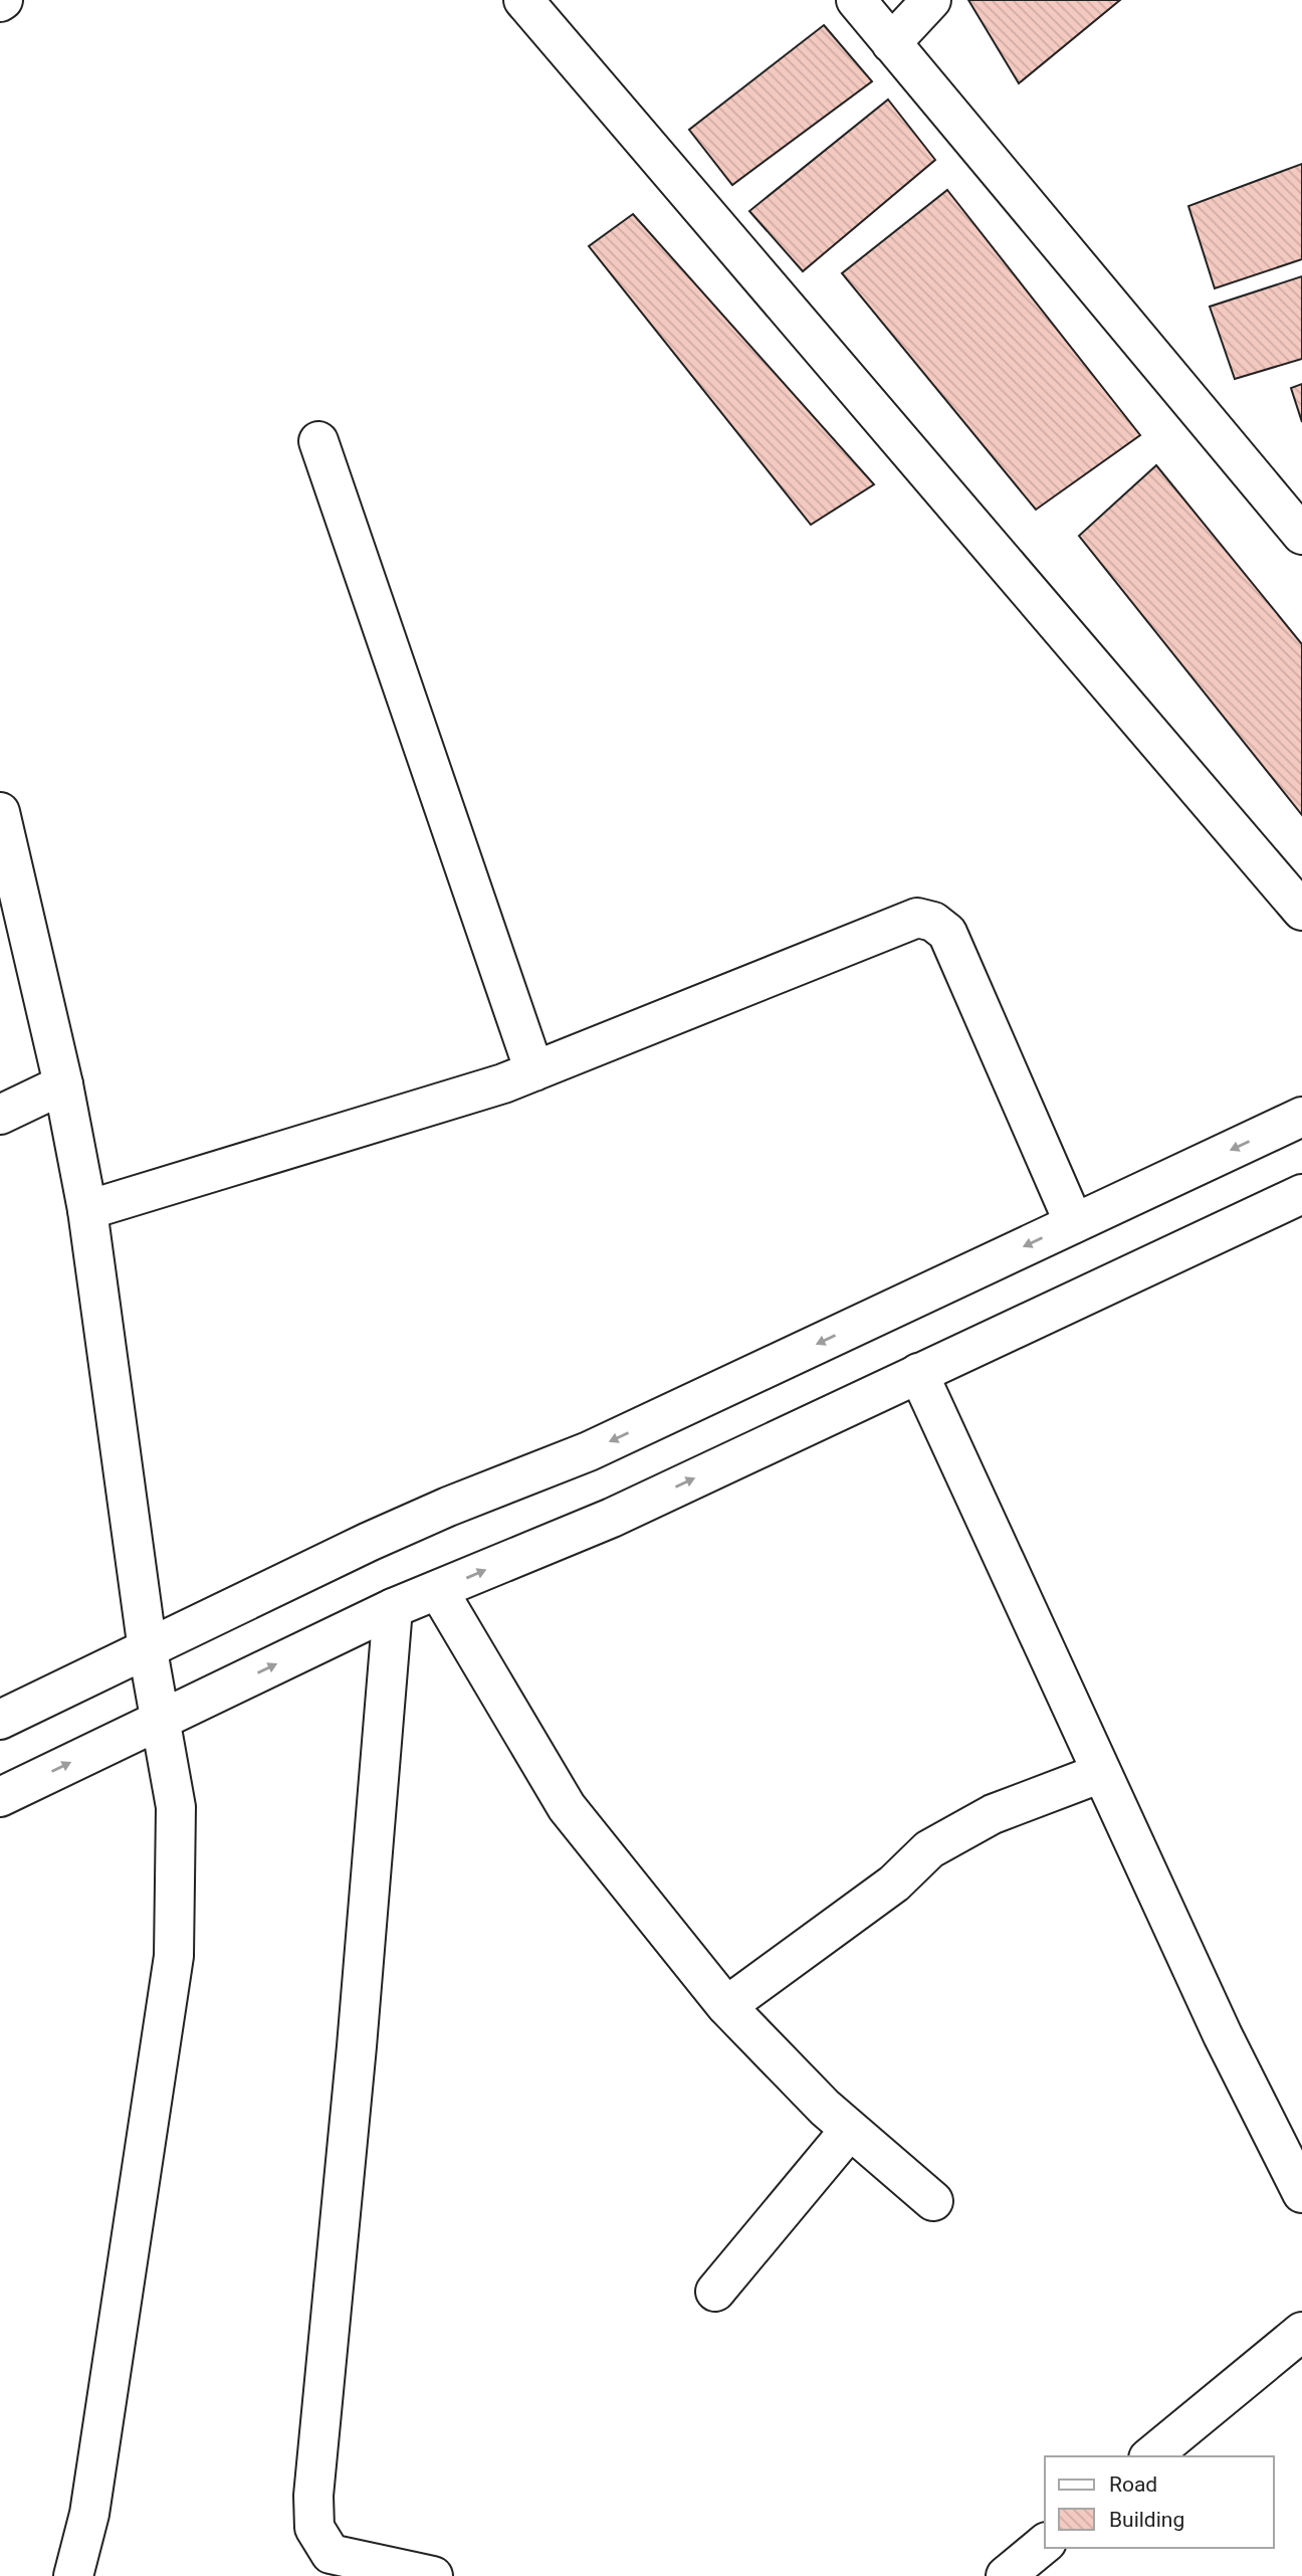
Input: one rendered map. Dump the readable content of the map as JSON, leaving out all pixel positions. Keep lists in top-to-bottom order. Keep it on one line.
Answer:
{"legend":["Road","Building"]}
